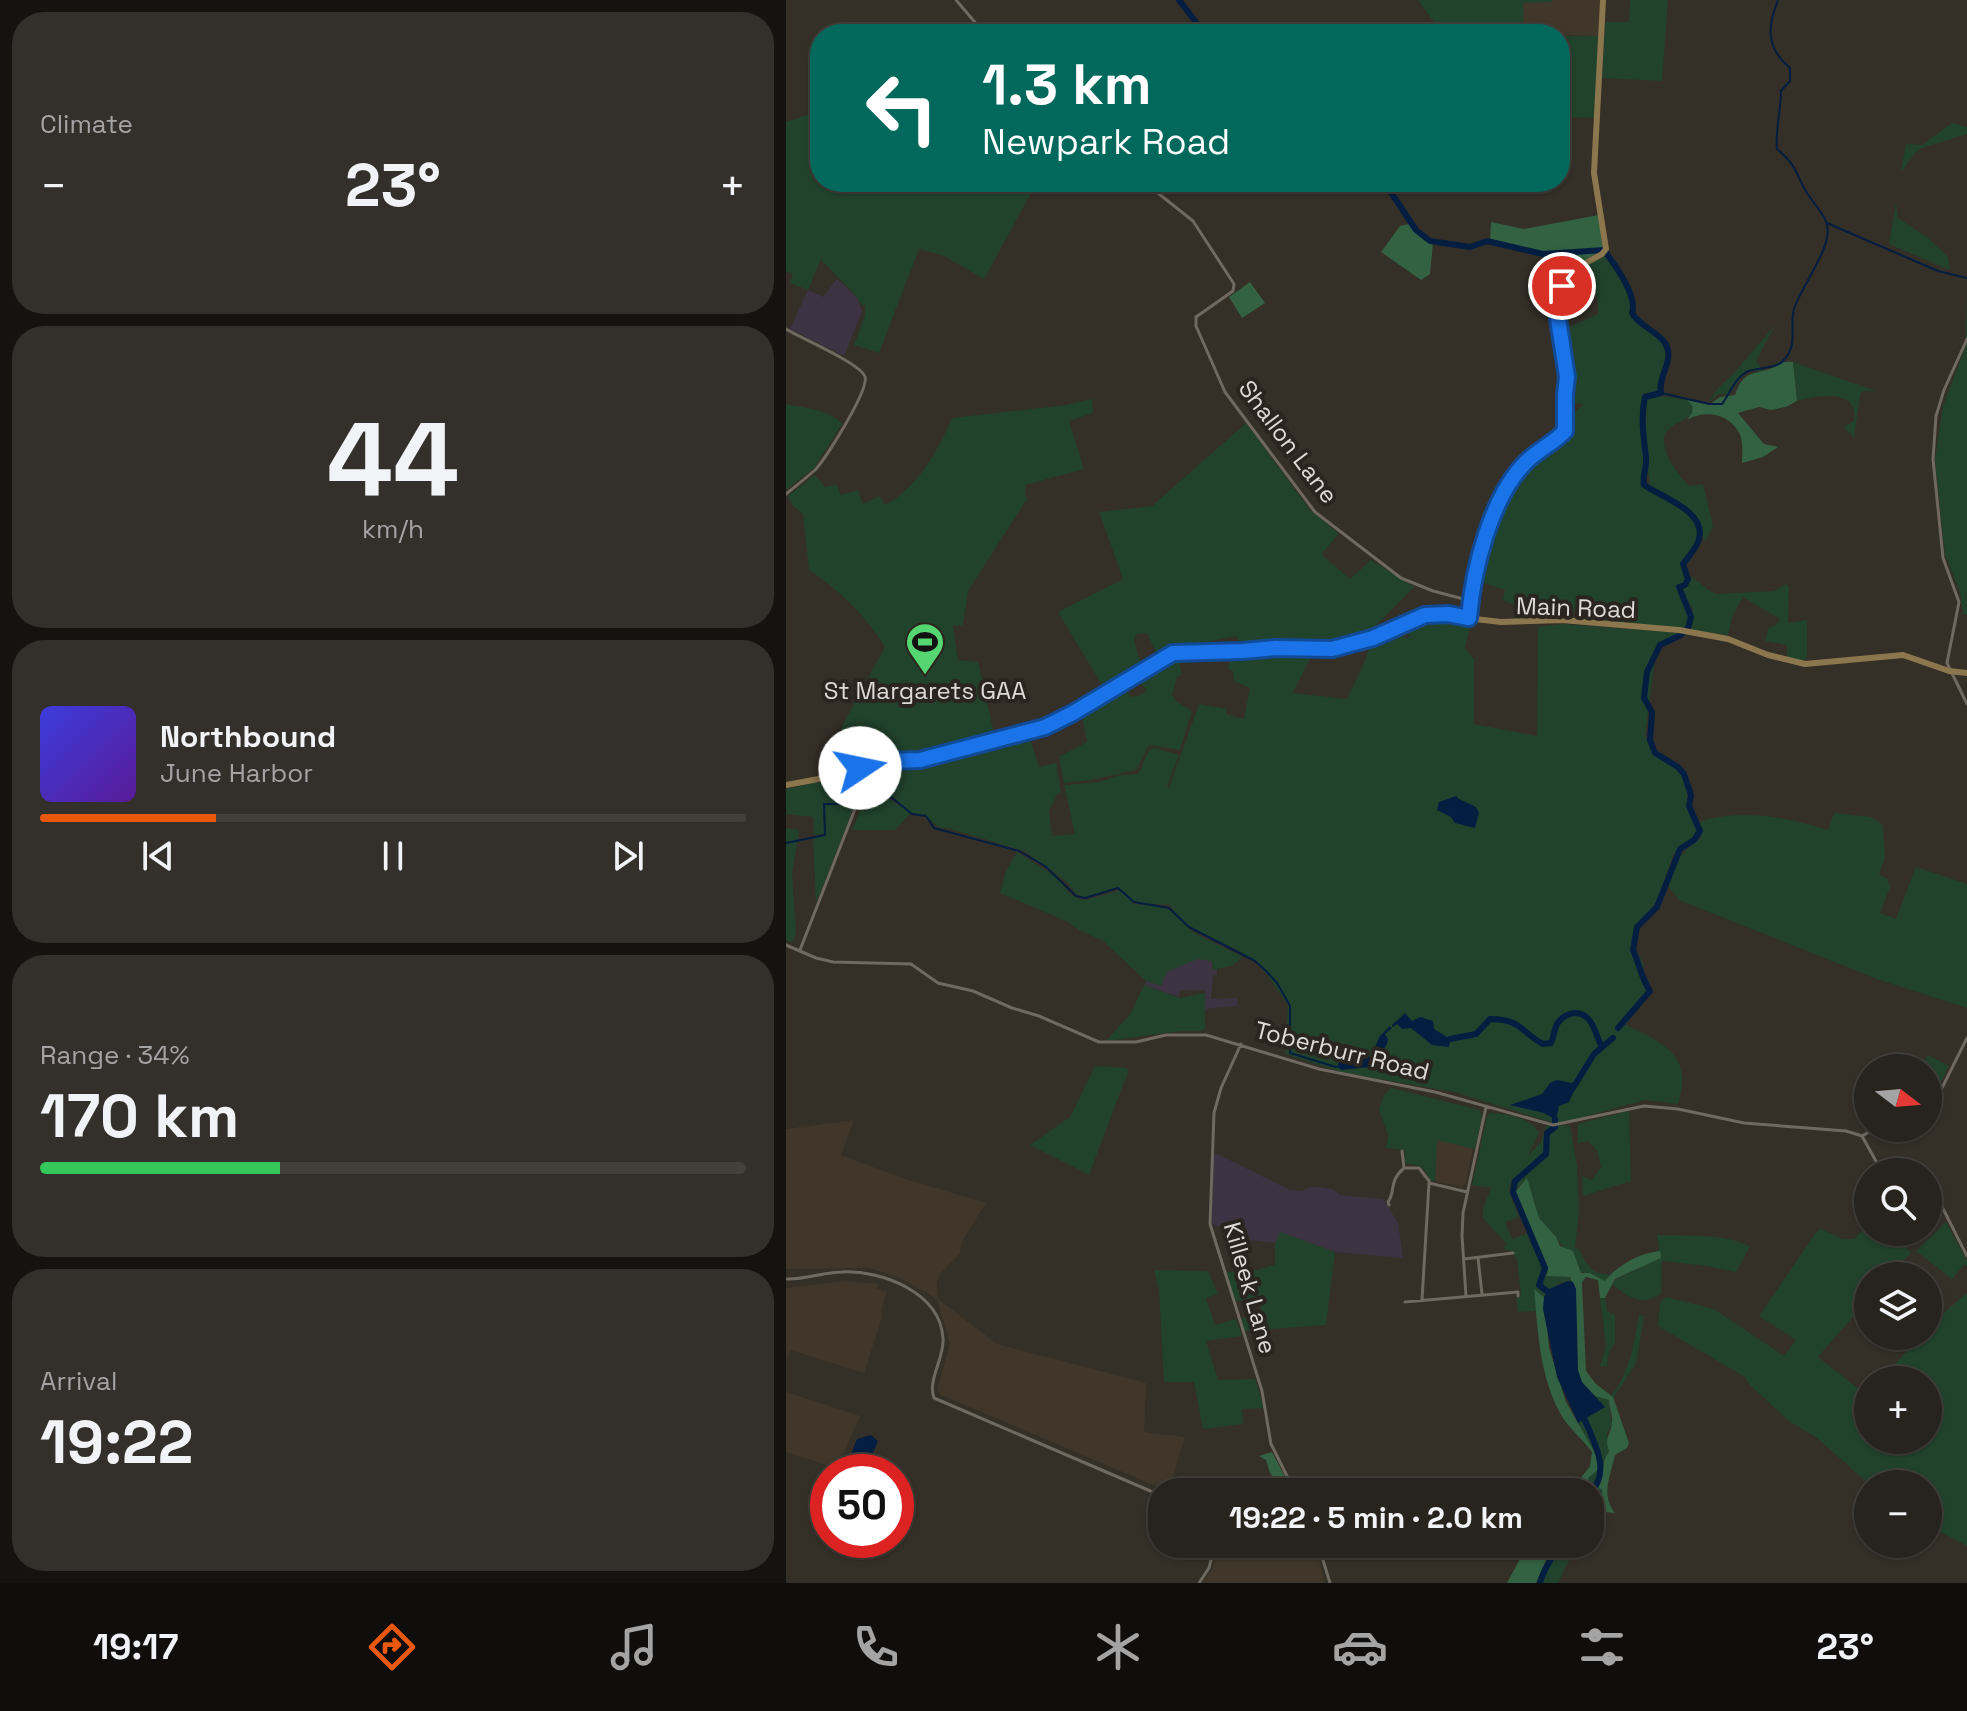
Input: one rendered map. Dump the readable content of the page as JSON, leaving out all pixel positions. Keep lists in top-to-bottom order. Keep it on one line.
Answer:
{"streets":{"main road":["Main Road"],"street":["Shallon Lane","Toberburr Road","Killeek Lane"]},"crossings":[["Toberburr Road","Killeek Lane"]],"places":{"sports":["St Margarets GAA"]},"north":"right","page":{"tile":["Climate",["44","km/h"],["Range · 34%","170 km"],["Arrival","19:22"]],"turn":["1.3 km","Newpark Road"],"heat":["−","23°","+"],"song":["Northbound","June Harbor"],"map_buttons":["+","−"],"limit":"50","trip":"19:22 · 5 min · 2.0 km","tabs":["19:17","23°"]}}
